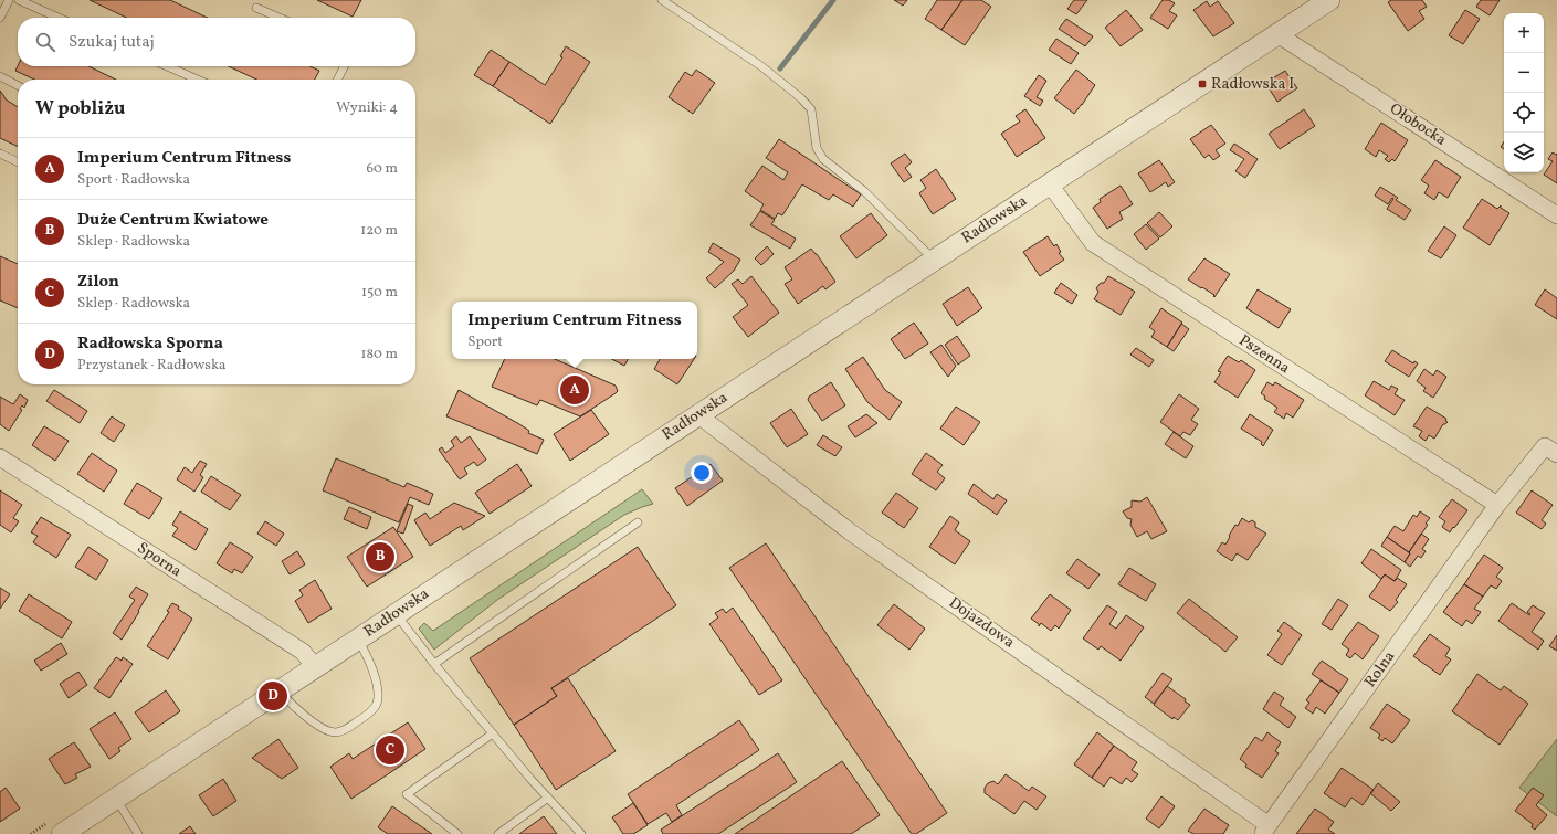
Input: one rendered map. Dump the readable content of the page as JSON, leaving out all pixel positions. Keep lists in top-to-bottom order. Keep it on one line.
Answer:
{"streets":{"street":["Ołobocka","Radłowska","Pszenna","Sporna","Dojazdowa","Rolna"]},"crossings":[["Ołobocka","Radłowska"],["Radłowska","Pszenna"],["Radłowska","Sporna"],["Radłowska","Dojazdowa"],["Pszenna","Rolna"],["Dojazdowa","Rolna"]],"places":{"transit":["Radłowska I"]},"page":{"map_buttons":["+","−"],"search":"Szukaj tutaj","heading":["W pobliżu","Wyniki: 4"],"list":[{"mark":"A","name":"Imperium Centrum Fitness","note":"Sport · Radłowska","value":"60 m"},{"mark":"B","name":"Duże Centrum Kwiatowe","note":"Sklep · Radłowska","value":"120 m"},{"mark":"C","name":"Zilon","note":"Sklep · Radłowska","value":"150 m"},{"mark":"D","name":"Radłowska Sporna","note":"Przystanek · Radłowska","value":"180 m"}],"popup":["Imperium Centrum Fitness","Sport"],"pins":["A","B","D","C"]}}
